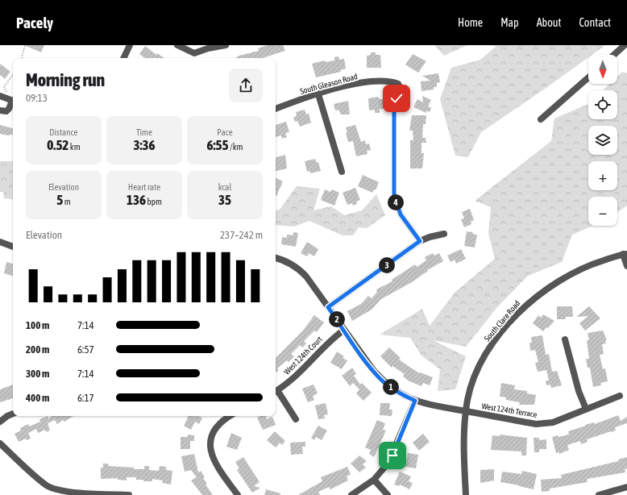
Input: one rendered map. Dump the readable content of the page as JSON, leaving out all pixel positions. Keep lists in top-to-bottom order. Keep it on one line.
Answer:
{"streets":{"street":["South Gleason Road","South Clare Road","West 124th Court","West 124th Terrace"]},"crossings":[["South Clare Road","West 124th Terrace"],["West 124th Court","West 124th Terrace"]],"north":"bottom","page":{"header":"Pacely","nav":["Home","Map","About","Contact"],"map_buttons":["+","−"],"heading":["Morning run","09:13"],"stats":[["Distance","0.52 km"],["Time","3:36"],["Pace","6:55 /km"],["Elevation","5 m"],["Heart rate","136 bpm"],["kcal","35"]],"pins":["4","3","2","1"],"chart":["Elevation","237–242 m"],"list":[{"name":"100 m","note":"7:14"},{"name":"200 m","note":"6:57"},{"name":"300 m","note":"7:14"},{"name":"400 m","note":"6:17"}]}}
